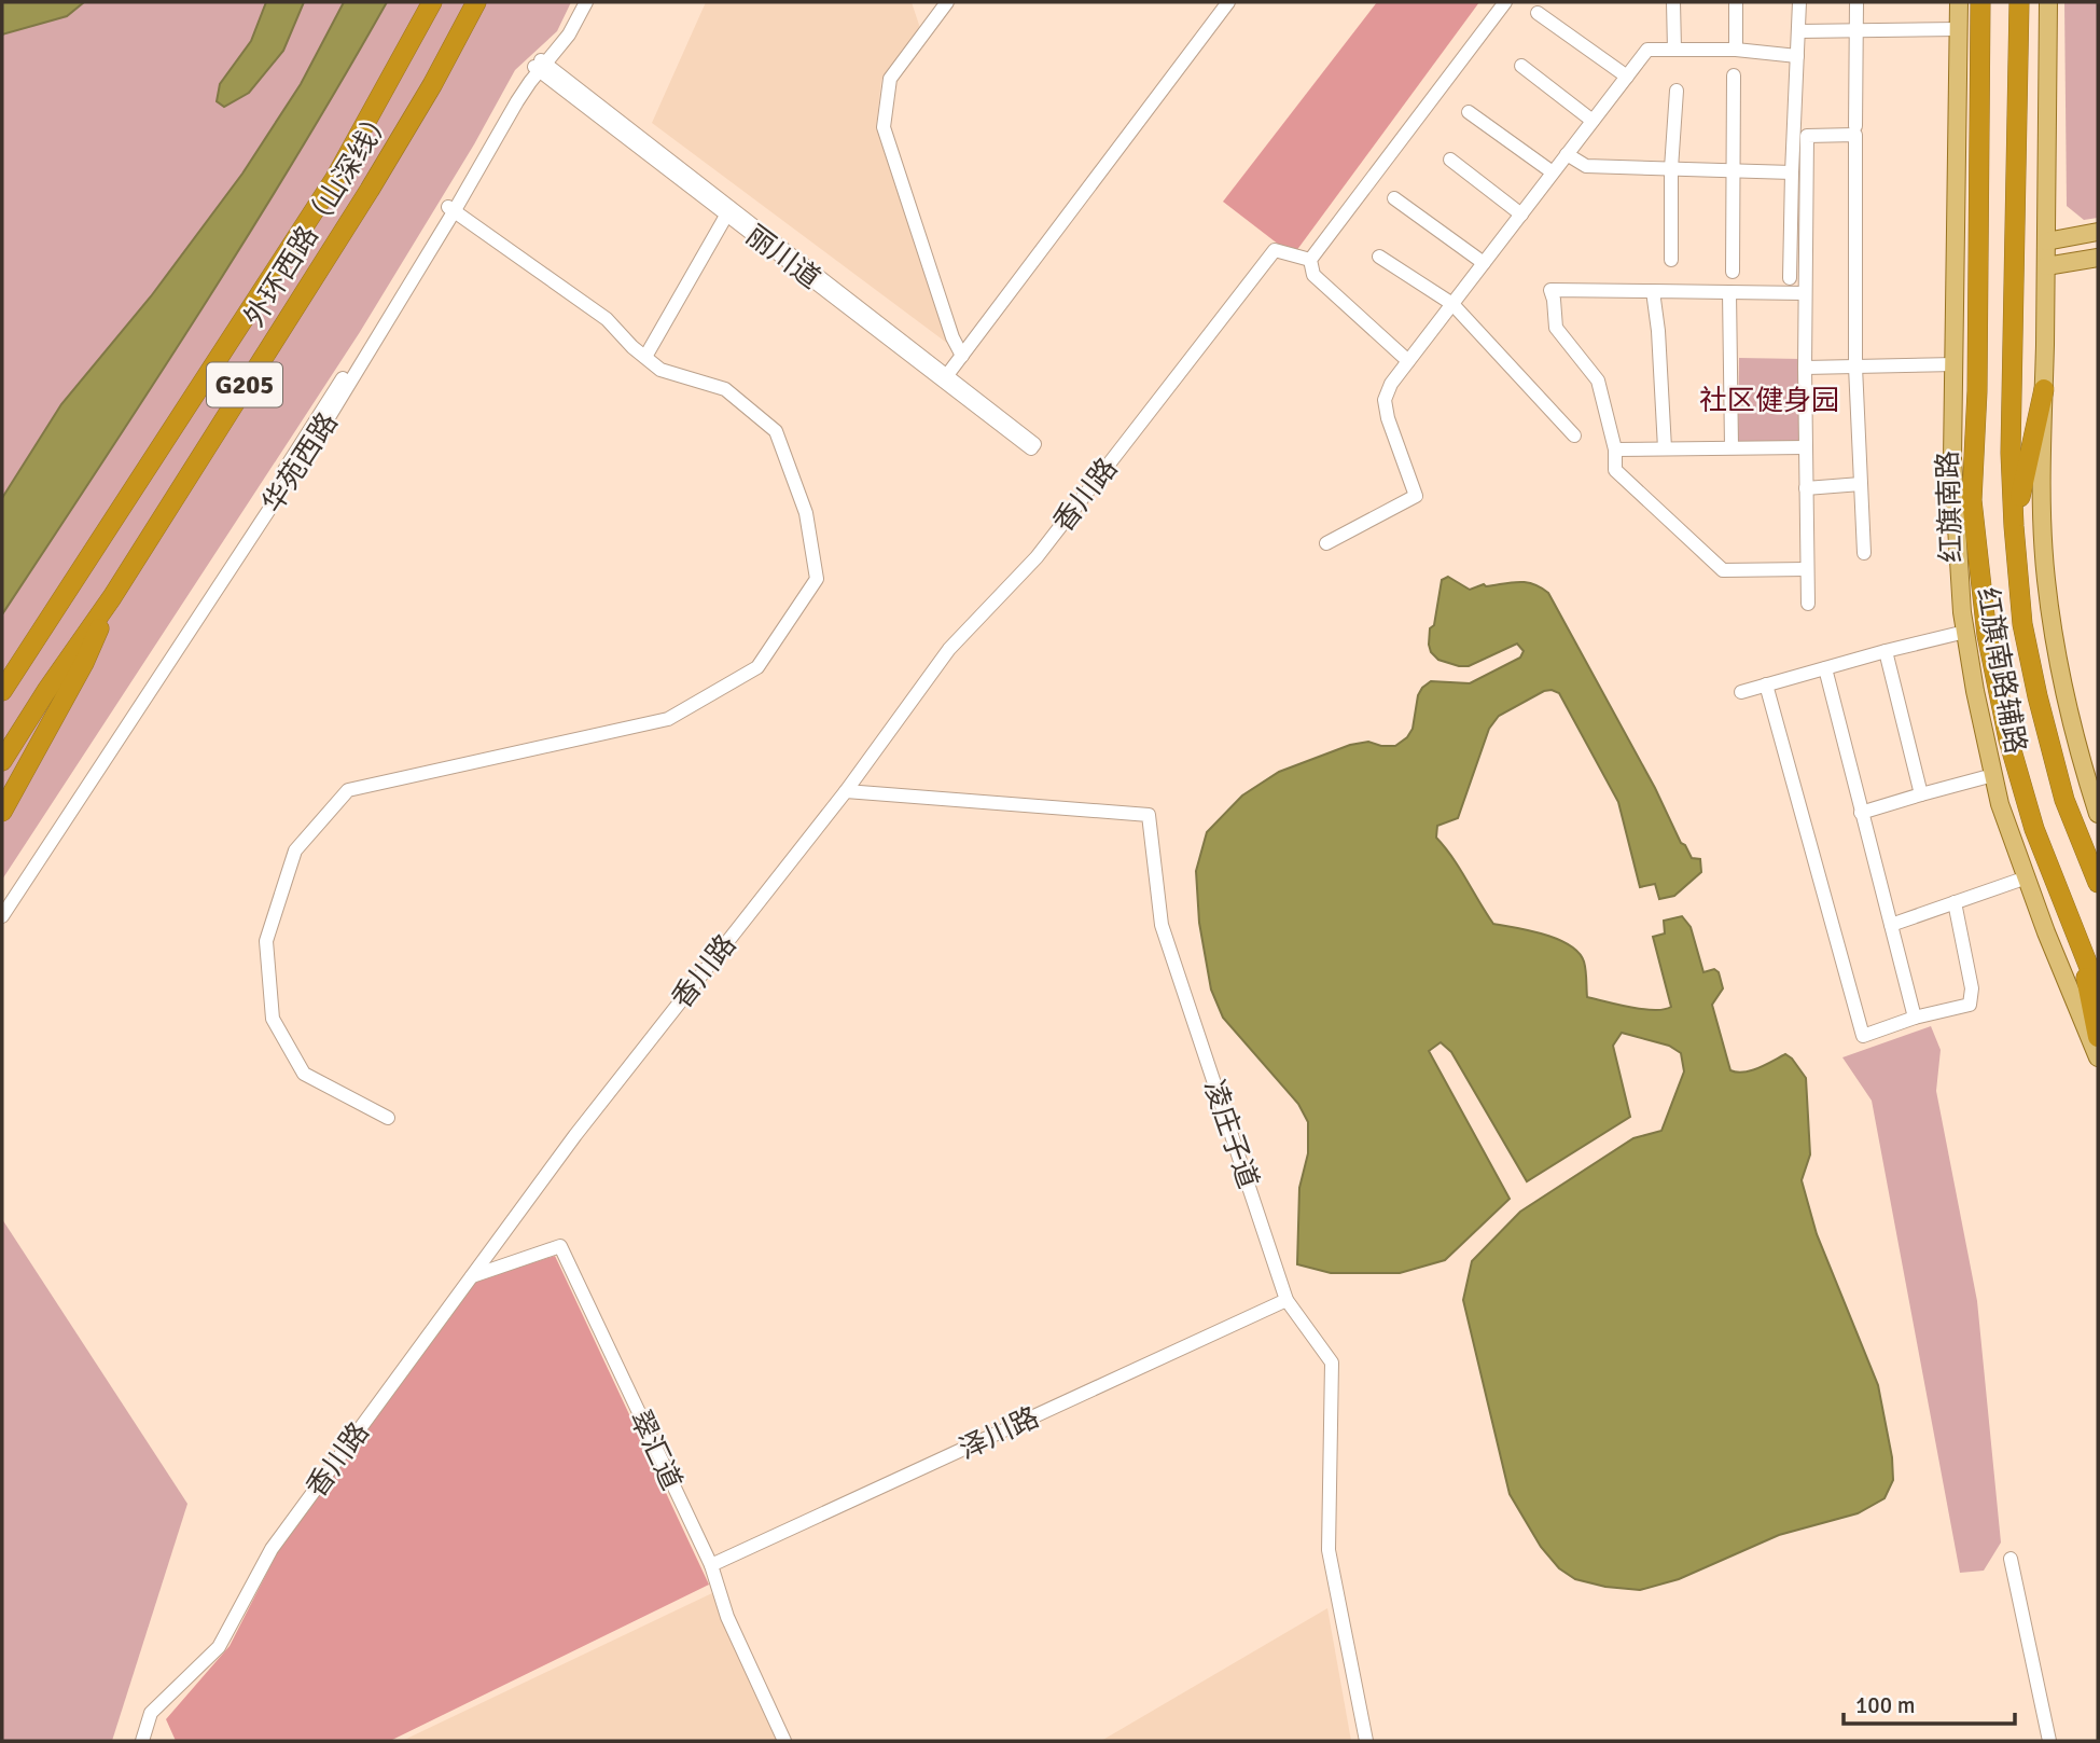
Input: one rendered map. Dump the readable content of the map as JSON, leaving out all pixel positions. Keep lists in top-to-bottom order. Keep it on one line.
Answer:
{"streets":{"highway":["外环西路（山深线）","G205","红旗南路"],"main road":["红旗南路辅路"],"street":["丽川道","华苑西路","香川路","凌庄子道","泽川路","翠汇道"]},"crossings":[["丽川道","华苑西路"],["香川路","凌庄子道"],["香川路","翠汇道"],["凌庄子道","泽川路"],["泽川路","翠汇道"]],"parks":["社区健身园"],"scale_bar":"100 m"}
